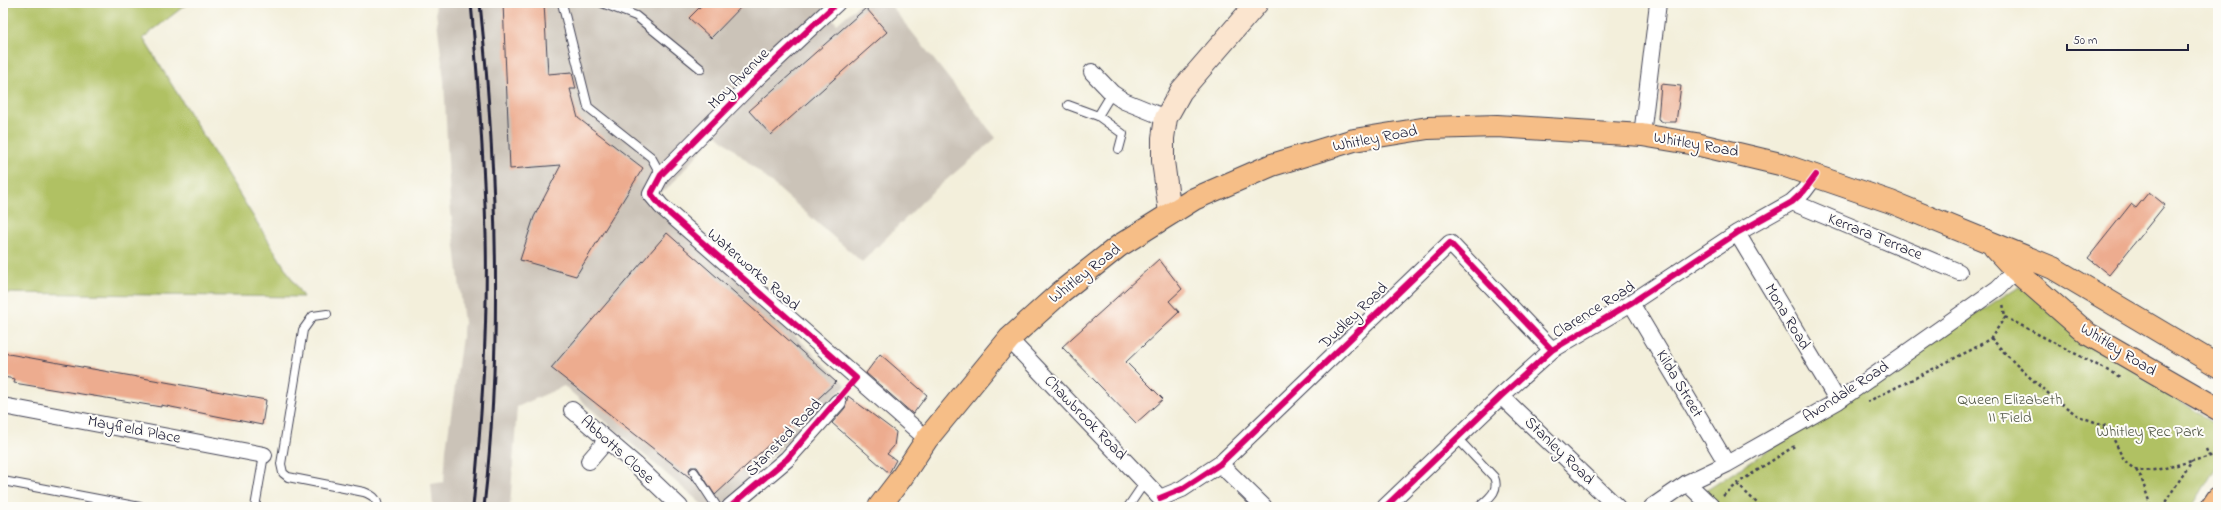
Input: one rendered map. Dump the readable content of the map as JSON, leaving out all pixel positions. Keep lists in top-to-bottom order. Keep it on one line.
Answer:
{"streets":{"main road":["Whitley Road"],"street":["Moy Avenue","Kerrara Terrace","Waterworks Road","Clarence Road","Dudley Road","Mona Road","Kilda Street","Avondale Road","Chawbrook Road","Mayfield Place","Stansted Road","Abbotts Close","Stanley Road"]},"crossings":[["Moy Avenue","Waterworks Road"],["Whitley Road","Waterworks Road"],["Whitley Road","Clarence Road"],["Whitley Road","Avondale Road"],["Whitley Road","Chawbrook Road"],["Kerrara Terrace","Clarence Road"],["Clarence Road","Dudley Road"],["Clarence Road","Mona Road"],["Clarence Road","Kilda Street"],["Clarence Road","Stanley Road"],["Dudley Road","Chawbrook Road"],["Mona Road","Avondale Road"],["Kilda Street","Avondale Road"]],"parks":["Queen Elizabeth II Field","Whitley Rec Park"],"scale_bar":"50 m"}
